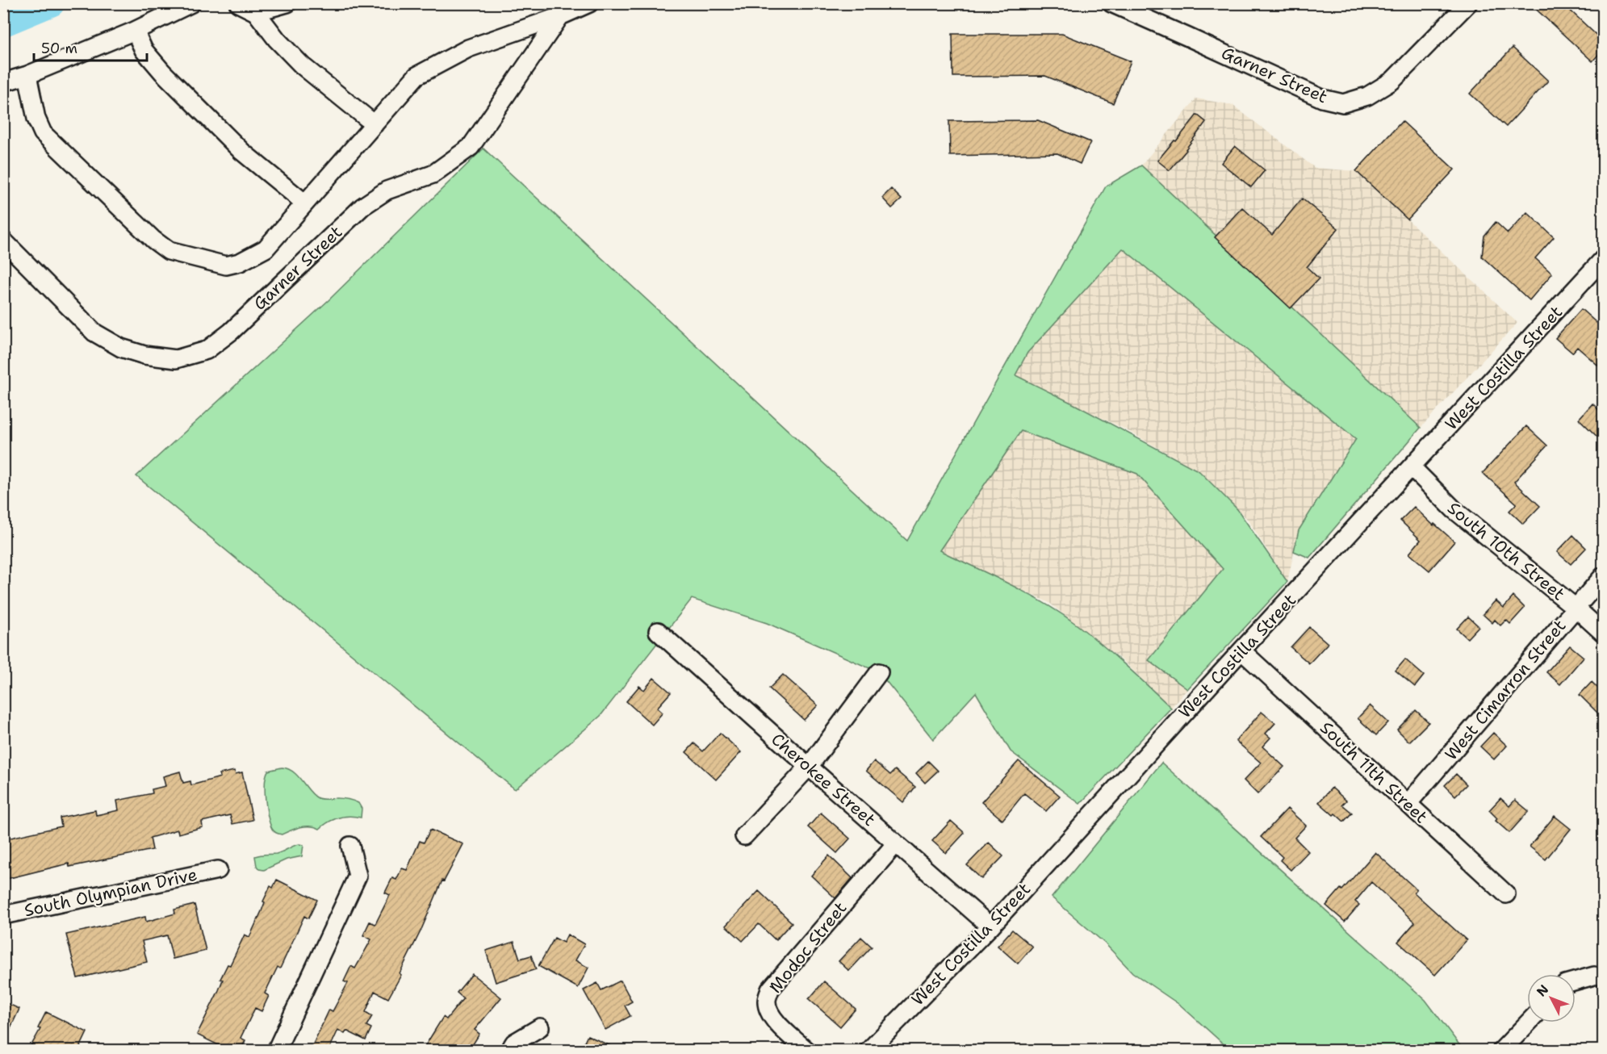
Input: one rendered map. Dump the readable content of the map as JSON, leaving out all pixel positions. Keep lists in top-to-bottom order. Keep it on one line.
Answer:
{"streets":{"street":["Garner Street","West Costilla Street","South 10th Street","West Cimarron Street","South 11th Street","Cherokee Street","South Olympian Drive","Modoc Street"]},"crossings":[["West Costilla Street","South 10th Street"],["West Costilla Street","South 11th Street"],["West Costilla Street","Cherokee Street"],["South 10th Street","West Cimarron Street"],["West Cimarron Street","South 11th Street"],["Cherokee Street","Modoc Street"]],"scale_bar":"50 m","north":"top left"}
